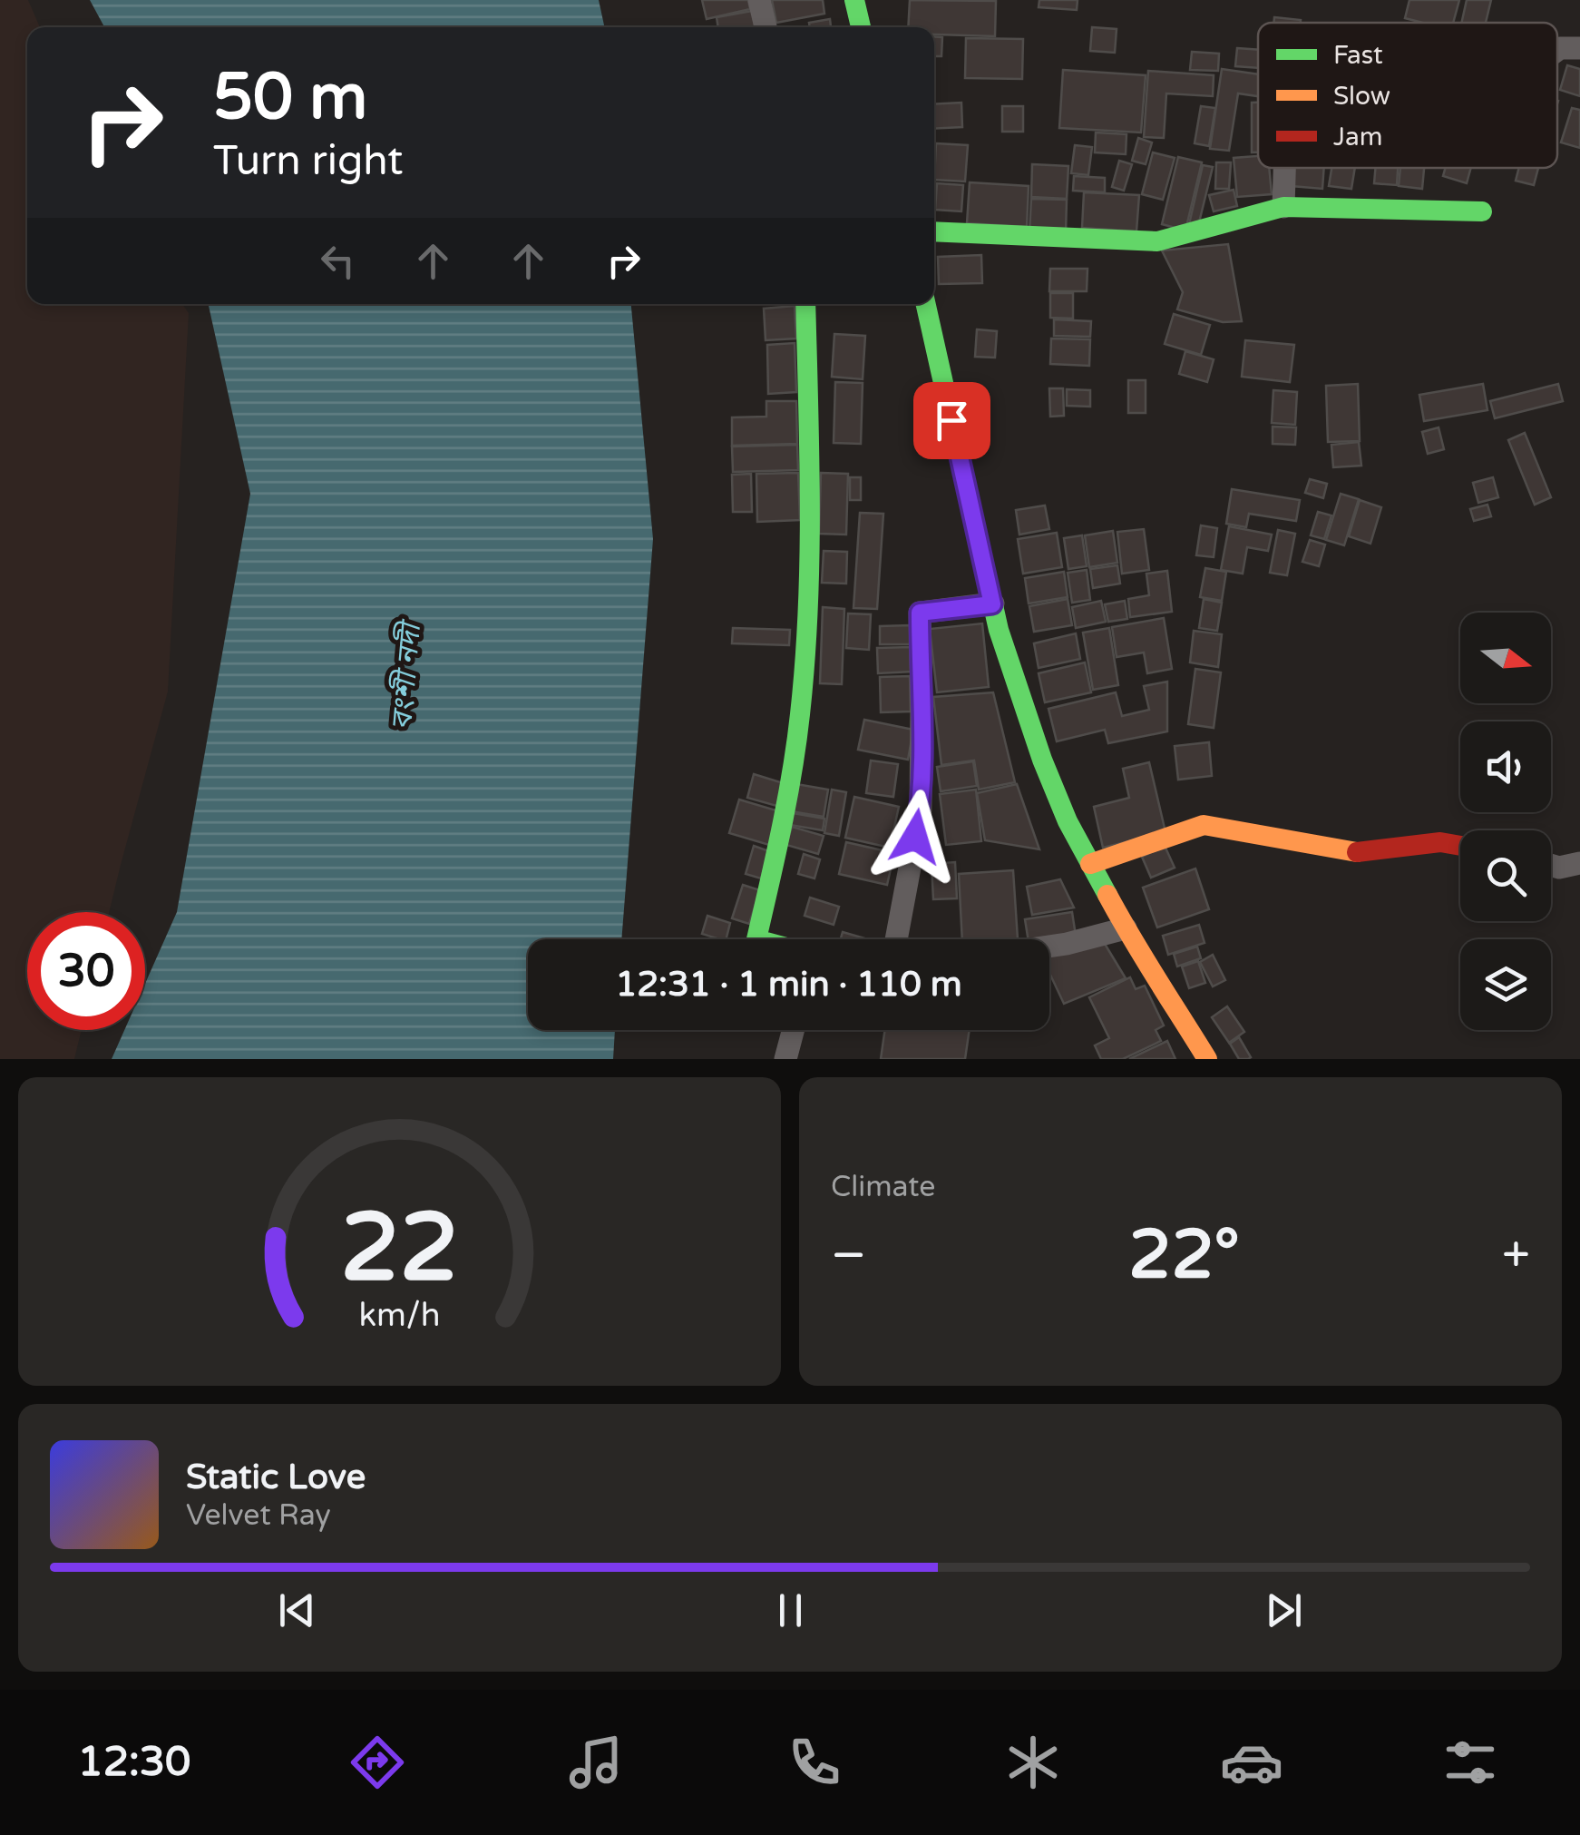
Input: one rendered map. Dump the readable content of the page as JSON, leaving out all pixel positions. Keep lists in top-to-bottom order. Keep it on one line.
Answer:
{"water":["বংশী নদী"],"legend":["Fast","Slow","Jam"],"north":"right","page":{"turn":["50 m","Turn right"],"limit":"30","trip":"12:31 · 1 min · 110 m","tile":"Climate","heat":["−","22°","+"],"song":["Static Love","Velvet Ray"],"tabs":"12:30","gauge":["22","km/h"]}}
